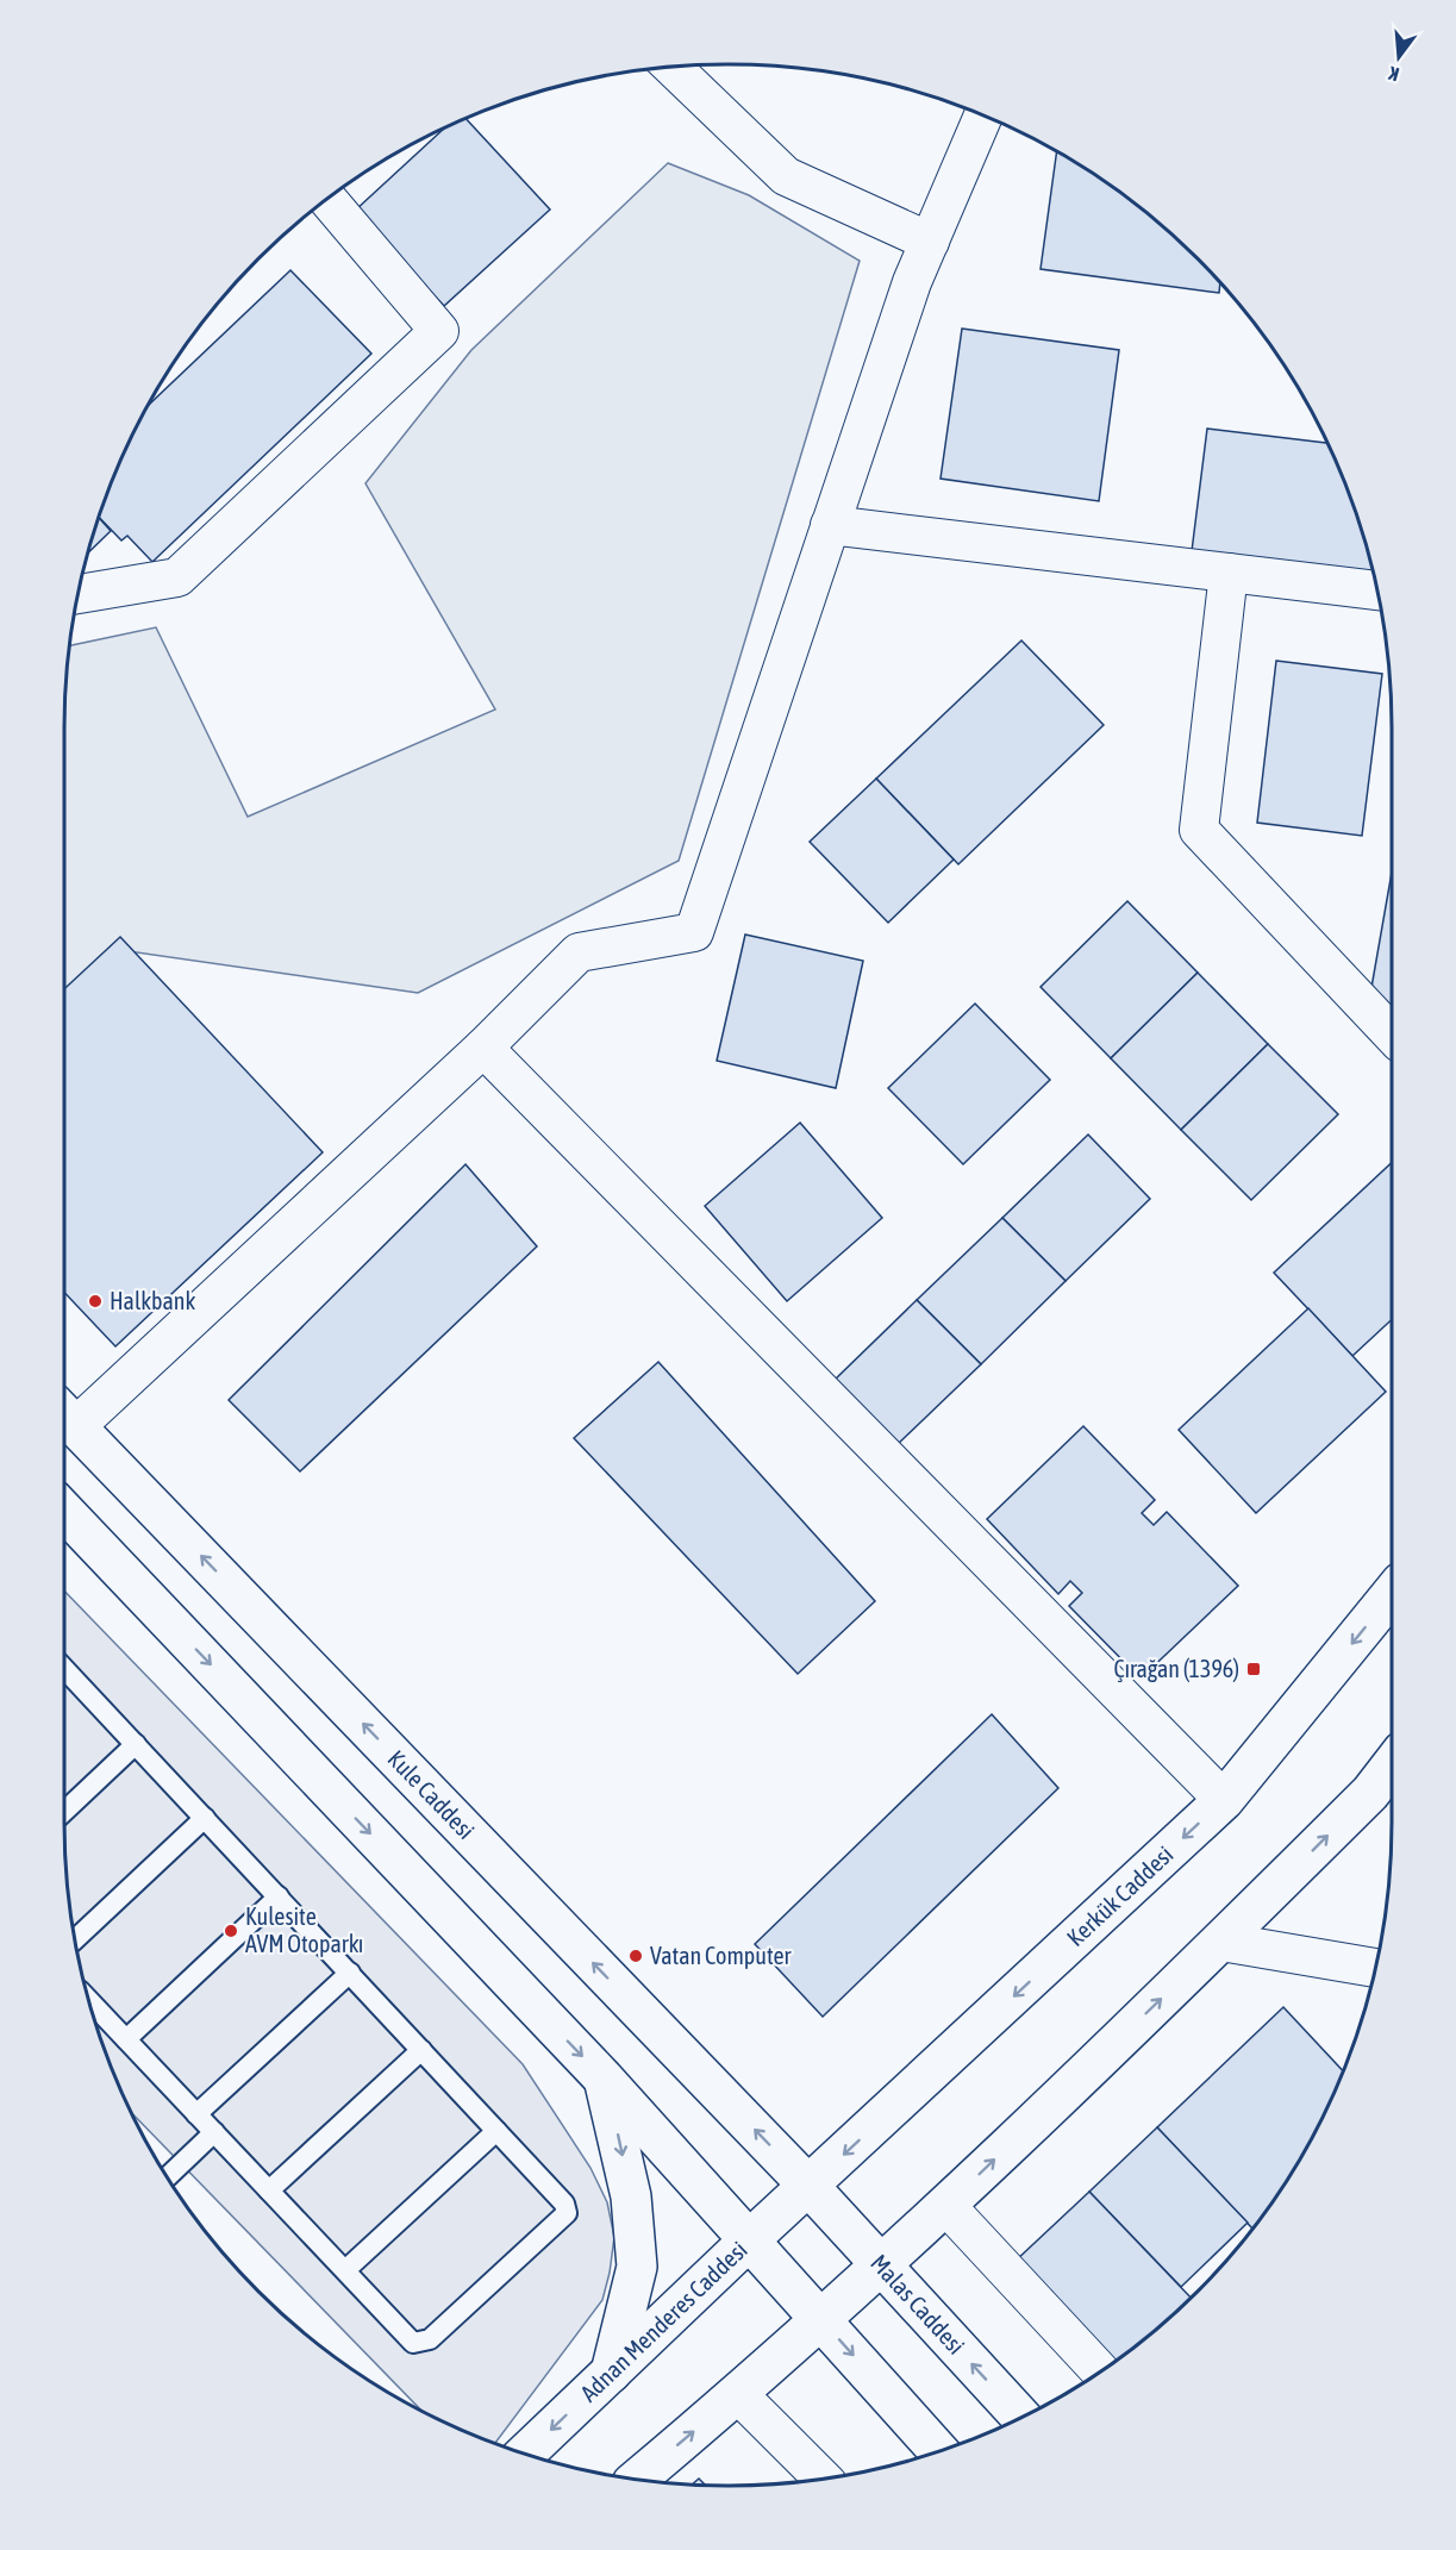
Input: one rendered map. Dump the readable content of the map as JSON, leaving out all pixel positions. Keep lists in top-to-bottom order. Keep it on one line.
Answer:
{"streets":{"main road":["Kule Caddesi","Kerkük Caddesi","Malas Caddesi","Adnan Menderes Caddesi"]},"crossings":[["Kule Caddesi","Kerkük Caddesi"],["Kule Caddesi","Malas Caddesi"],["Kule Caddesi","Adnan Menderes Caddesi"],["Kerkük Caddesi","Malas Caddesi"],["Kerkük Caddesi","Adnan Menderes Caddesi"],["Malas Caddesi","Adnan Menderes Caddesi"]],"places":{"other":["Halkbank","Kulesite AVM Otoparkı","Vatan Computer"],"transit":["Çırağan (1396)"]},"north":"bottom"}
